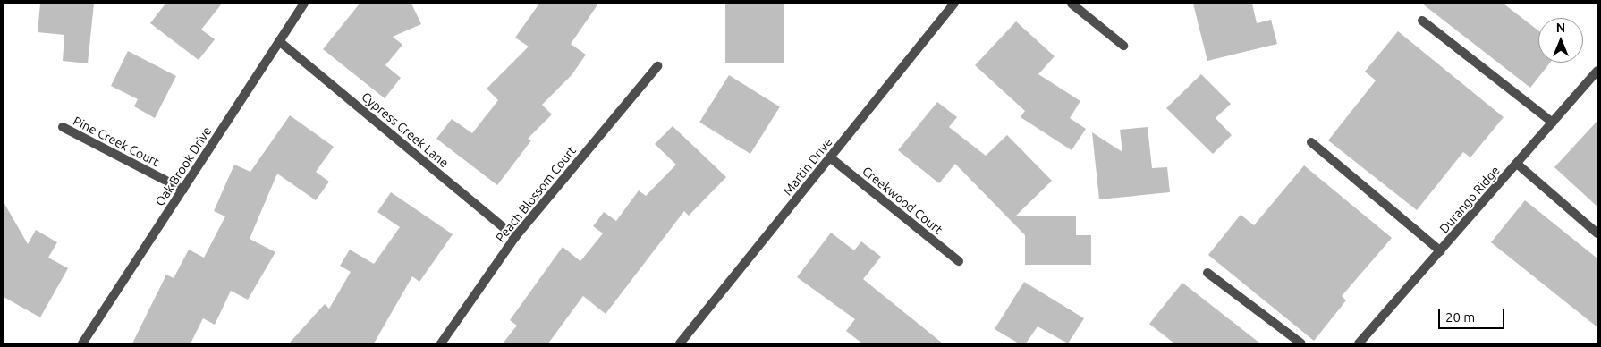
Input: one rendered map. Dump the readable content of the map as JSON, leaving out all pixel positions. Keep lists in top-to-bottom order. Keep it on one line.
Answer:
{"streets":{"street":["Cypress Creek Lane","Pine Creek Court","Oak Brook Drive","Martin Drive","Peach Blossom Court","Durango Ridge","Creekwood Court"]},"crossings":[["Cypress Creek Lane","Oak Brook Drive"],["Cypress Creek Lane","Peach Blossom Court"],["Pine Creek Court","Oak Brook Drive"],["Martin Drive","Creekwood Court"]],"scale_bar":"20 m","north":"top"}
